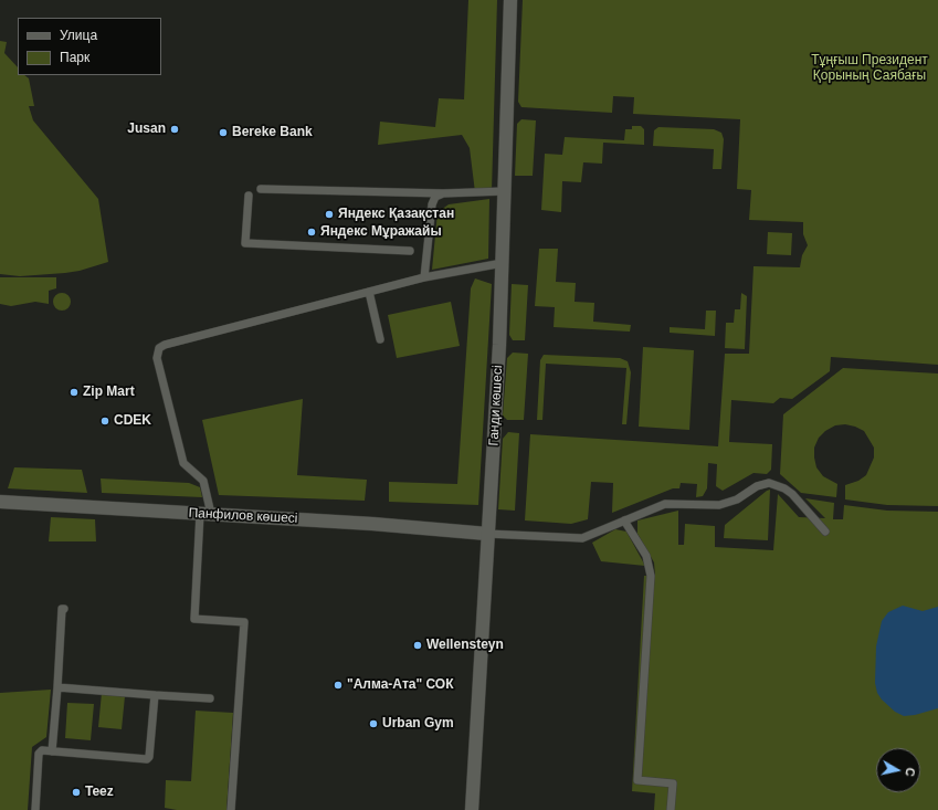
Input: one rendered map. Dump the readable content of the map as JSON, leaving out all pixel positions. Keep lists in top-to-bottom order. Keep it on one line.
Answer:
{"streets":{"street":["Ганди көшесі","Панфилов көшесі"]},"crossings":[["Ганди көшесі","Панфилов көшесі"]],"parks":["Тұңғыш Президент Қорының Саябағы"],"places":["Jusan","Bereke Bank","Яндекс Қазақстан","Яндекс Мұражайы","Zip Mart","CDEK","Wellensteyn","\"Алма-Ата\" СОК","Urban Gym","Teez"],"legend":["Улица","Парк"],"north":"right"}
